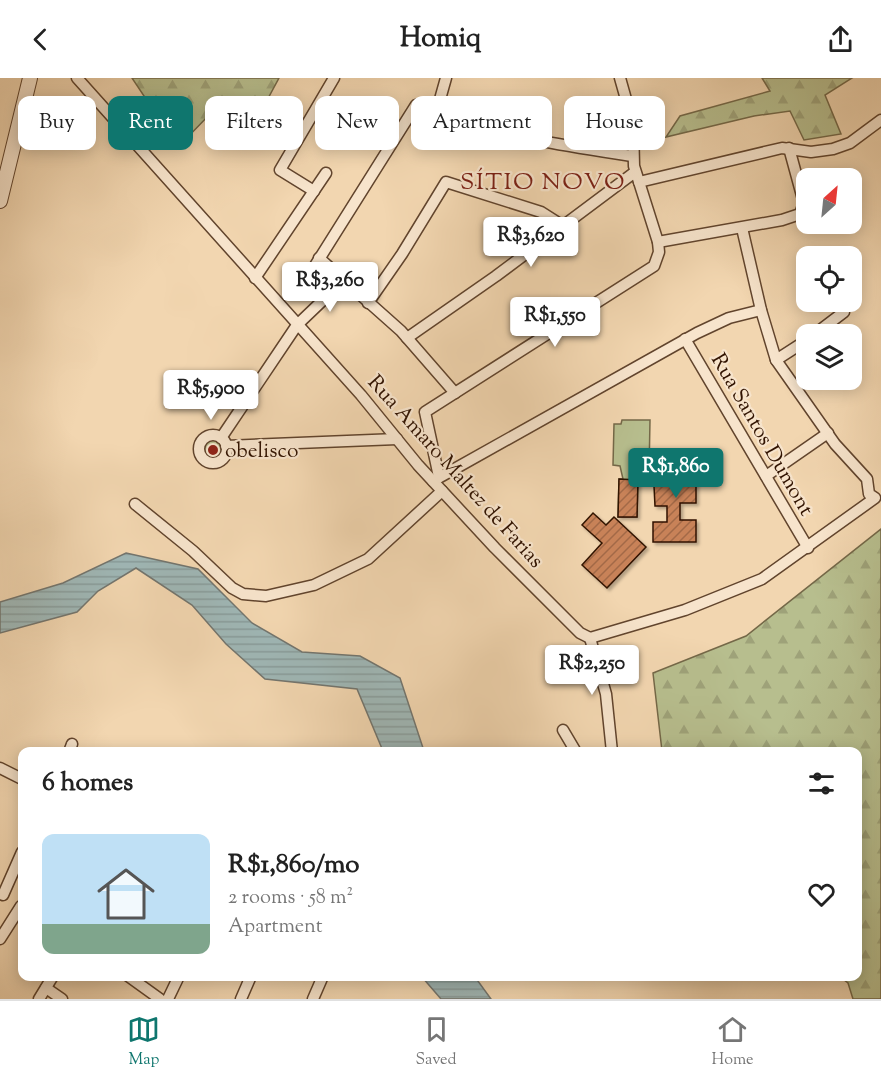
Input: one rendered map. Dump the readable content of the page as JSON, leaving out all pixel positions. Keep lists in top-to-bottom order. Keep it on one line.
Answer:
{"streets":{"street":["Rua Santos Dumont","Rua Amaro Maltez de Farias"]},"districts":["SÍTIO NOVO"],"places":["obelisco"],"north":"top right","page":{"header":"Homiq","chip":["Buy","Rent","Filters","New","Apartment","House"],"price":["R$3,620","R$3,260","R$1,550","R$5,900","R$1,860","R$2,250"],"heading":"6 homes","list":[{"name":"R$1,860/mo","note":"2 rooms · 58 m² · Apartment"}],"tabs":["Map","Saved","Home"]}}
